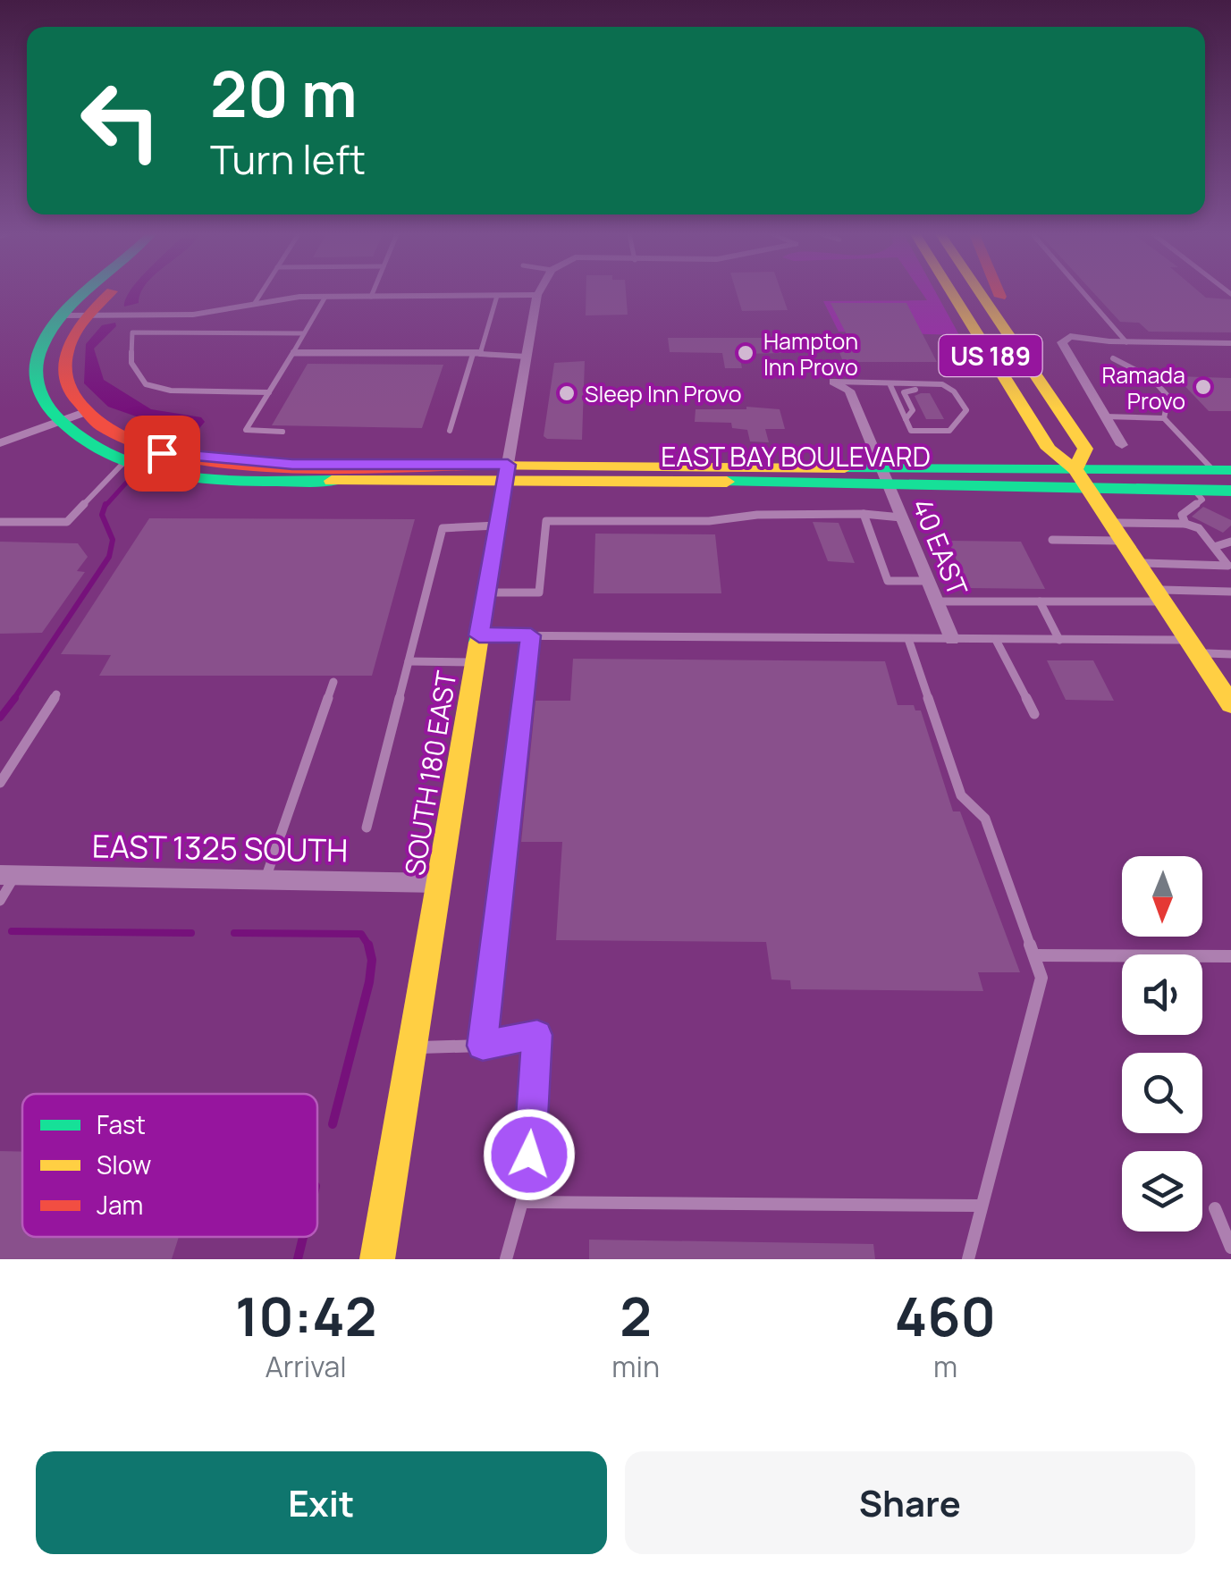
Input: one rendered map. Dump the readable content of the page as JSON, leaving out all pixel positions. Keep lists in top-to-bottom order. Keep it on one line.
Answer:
{"streets":{"main road":["US 189","EAST BAY BOULEVARD","SOUTH 180 EAST"],"street":["40 EAST","EAST 1325 SOUTH"]},"crossings":[["US 189","EAST BAY BOULEVARD"],["EAST BAY BOULEVARD","40 EAST"],["EAST BAY BOULEVARD","SOUTH 180 EAST"],["SOUTH 180 EAST","EAST 1325 SOUTH"]],"places":["Hampton Inn Provo","Ramada Provo","Sleep Inn Provo"],"legend":["Fast","Slow","Jam"],"north":"bottom","page":{"turn":["20 m","Turn left"],"eta":["10:42","Arrival","2","min","460","m"],"buttons":["Exit","Share"]}}
